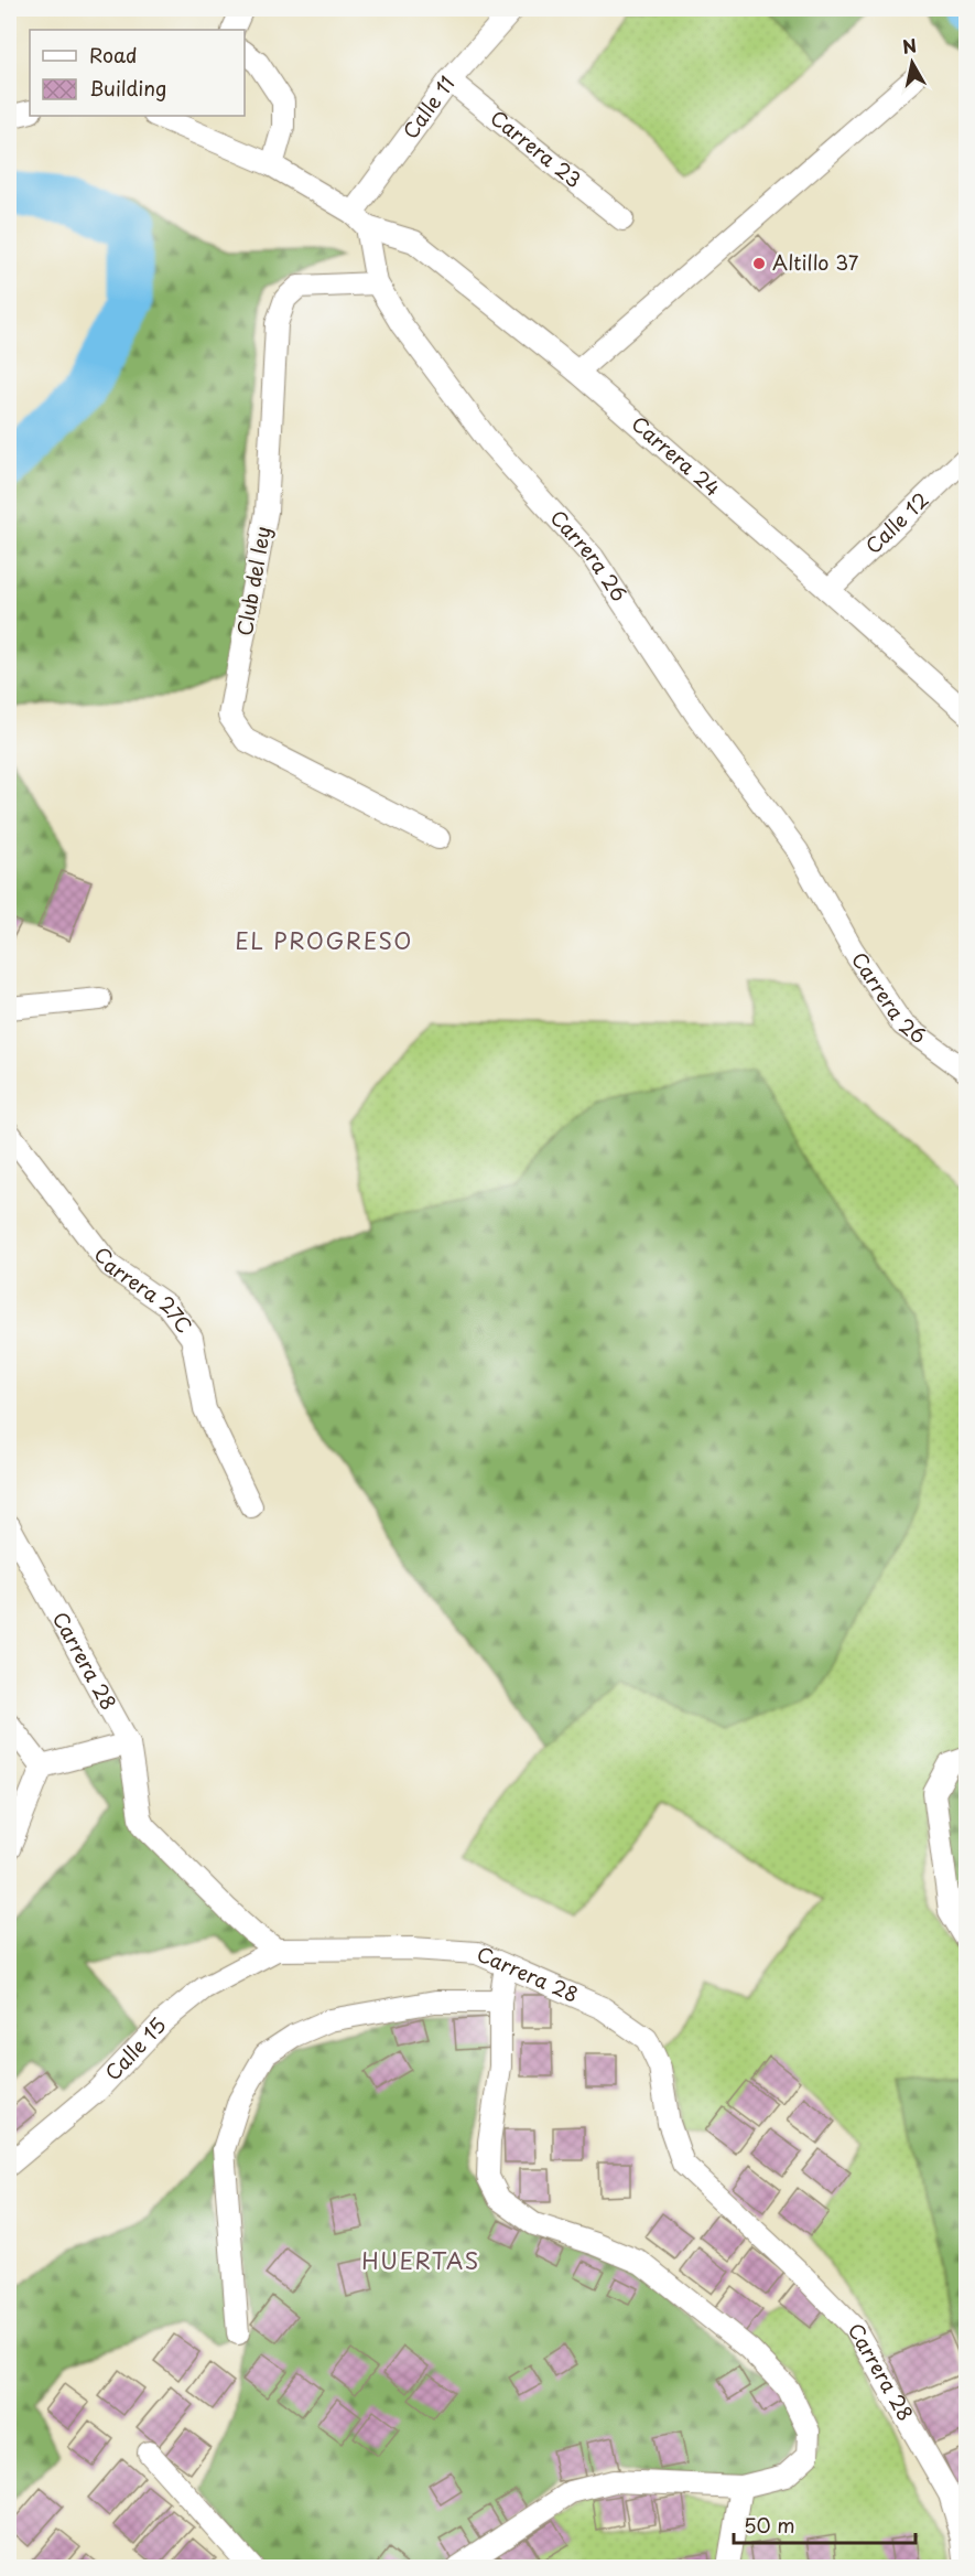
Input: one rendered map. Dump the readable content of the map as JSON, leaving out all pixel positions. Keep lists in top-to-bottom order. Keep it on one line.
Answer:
{"streets":{"street":["Calle 11","Carrera 23","Carrera 24","Calle 12","Carrera 26","Club del ley","Carrera 27C","Carrera 28","Calle 15"]},"crossings":[["Calle 11","Carrera 23"],["Calle 11","Carrera 24"],["Calle 11","Carrera 26"],["Carrera 24","Calle 12"],["Carrera 24","Carrera 26"],["Carrera 26","Club del ley"],["Carrera 28","Calle 15"]],"districts":["EL PROGRESO","HUERTAS"],"places":["Altillo 37"],"legend":["Road","Building"],"scale_bar":"50 m","north":"top"}
